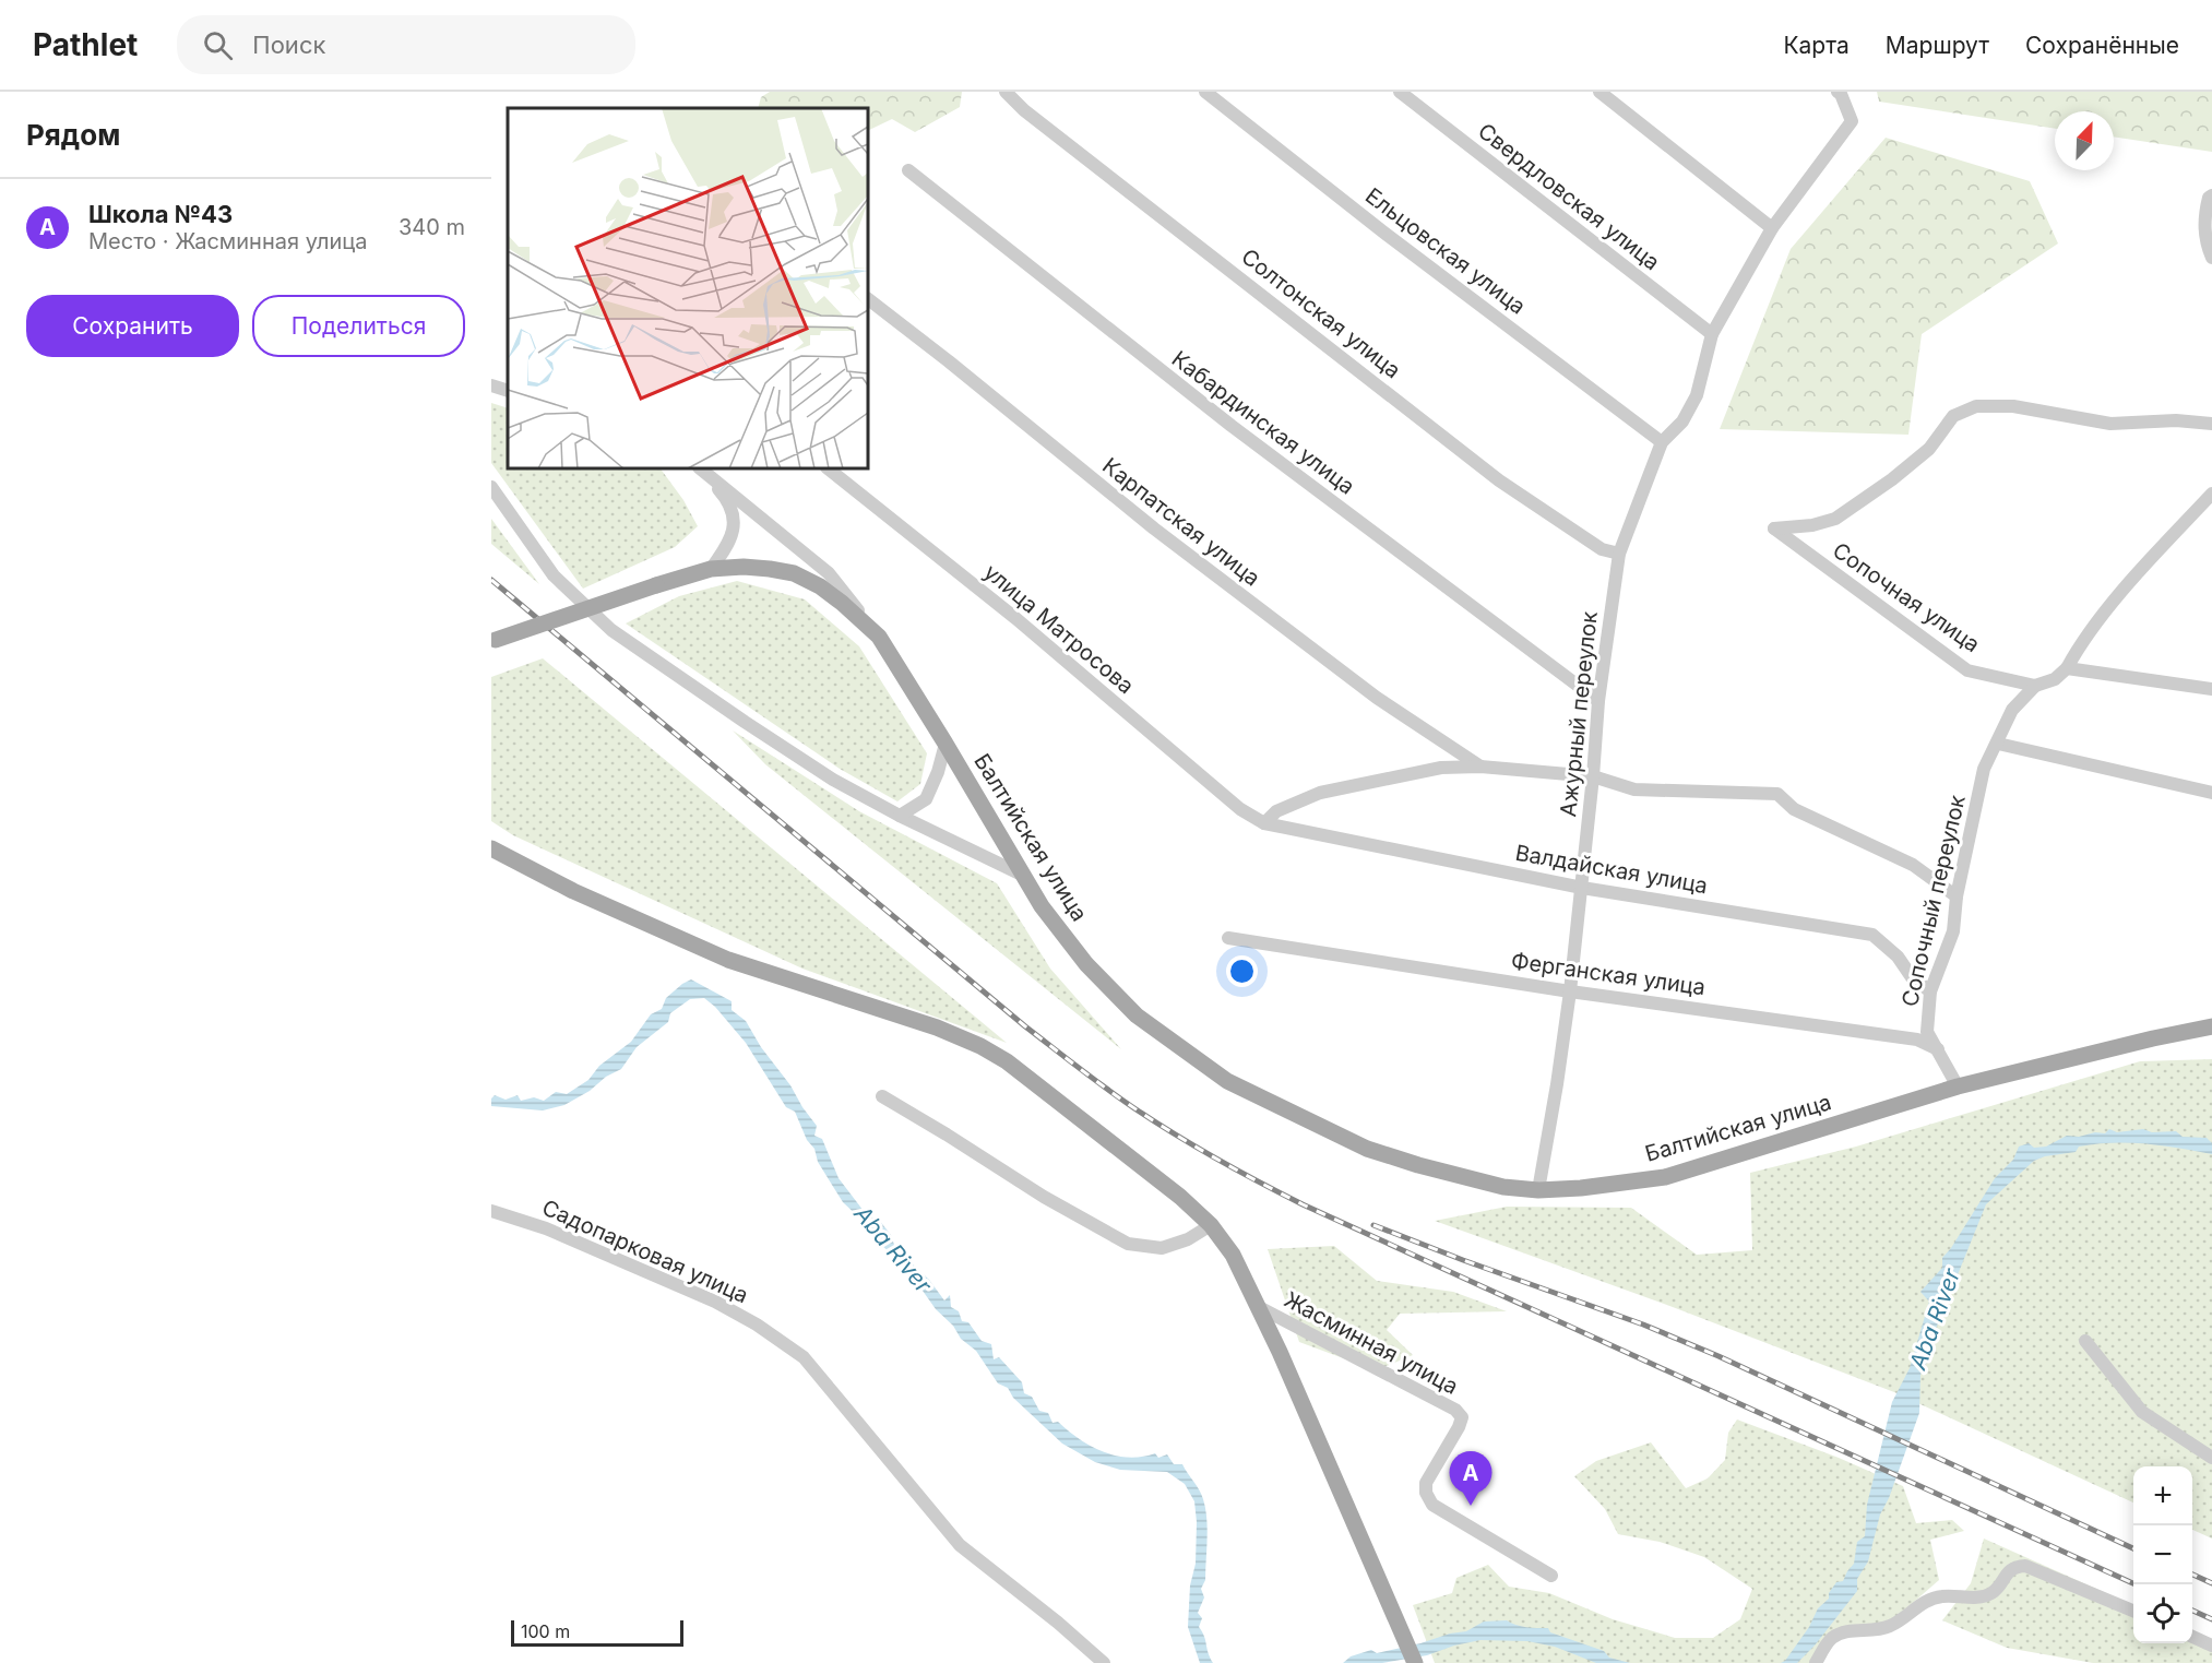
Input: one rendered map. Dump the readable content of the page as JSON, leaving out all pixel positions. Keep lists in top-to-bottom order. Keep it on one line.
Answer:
{"streets":{"main road":["Балтийская улица"],"street":["Свердловская улица","Ельцовская улица","Солтонская улица","Кабардинская улица","Карпатская улица","Сопочная улица","улица Матросова","Ажурный переулок","Валдайская улица","Сопочный переулок","Ферганская улица","Садопарковая улица","Жасминная улица"]},"crossings":[["Ельцовская улица","Ажурный переулок"],["Солтонская улица","Ажурный переулок"],["Кабардинская улица","Ажурный переулок"],["Карпатская улица","улица Матросова"],["Карпатская улица","Ажурный переулок"],["Карпатская улица","Валдайская улица"],["Карпатская улица","Сопочный переулок"],["Сопочная улица","Сопочный переулок"],["улица Матросова","Валдайская улица"],["Ажурный переулок","Балтийская улица"],["Ажурный переулок","Валдайская улица"],["Ажурный переулок","Ферганская улица"],["Валдайская улица","Сопочный переулок"],["Сопочный переулок","Ферганская улица"]],"water":["Aba River"],"scale_bar":"100 m","north":"top right","page":{"header":"Pathlet","search":"Поиск","nav":["Карта","Маршрут","Сохранённые"],"heading":"Рядом","list":[{"mark":"A","name":"Школа №43","note":"Место · Жасминная улица","value":"340 m"}],"buttons":["Сохранить","Поделиться"],"pins":"A","map_buttons":["+","−"],"scale":"100 m"}}
